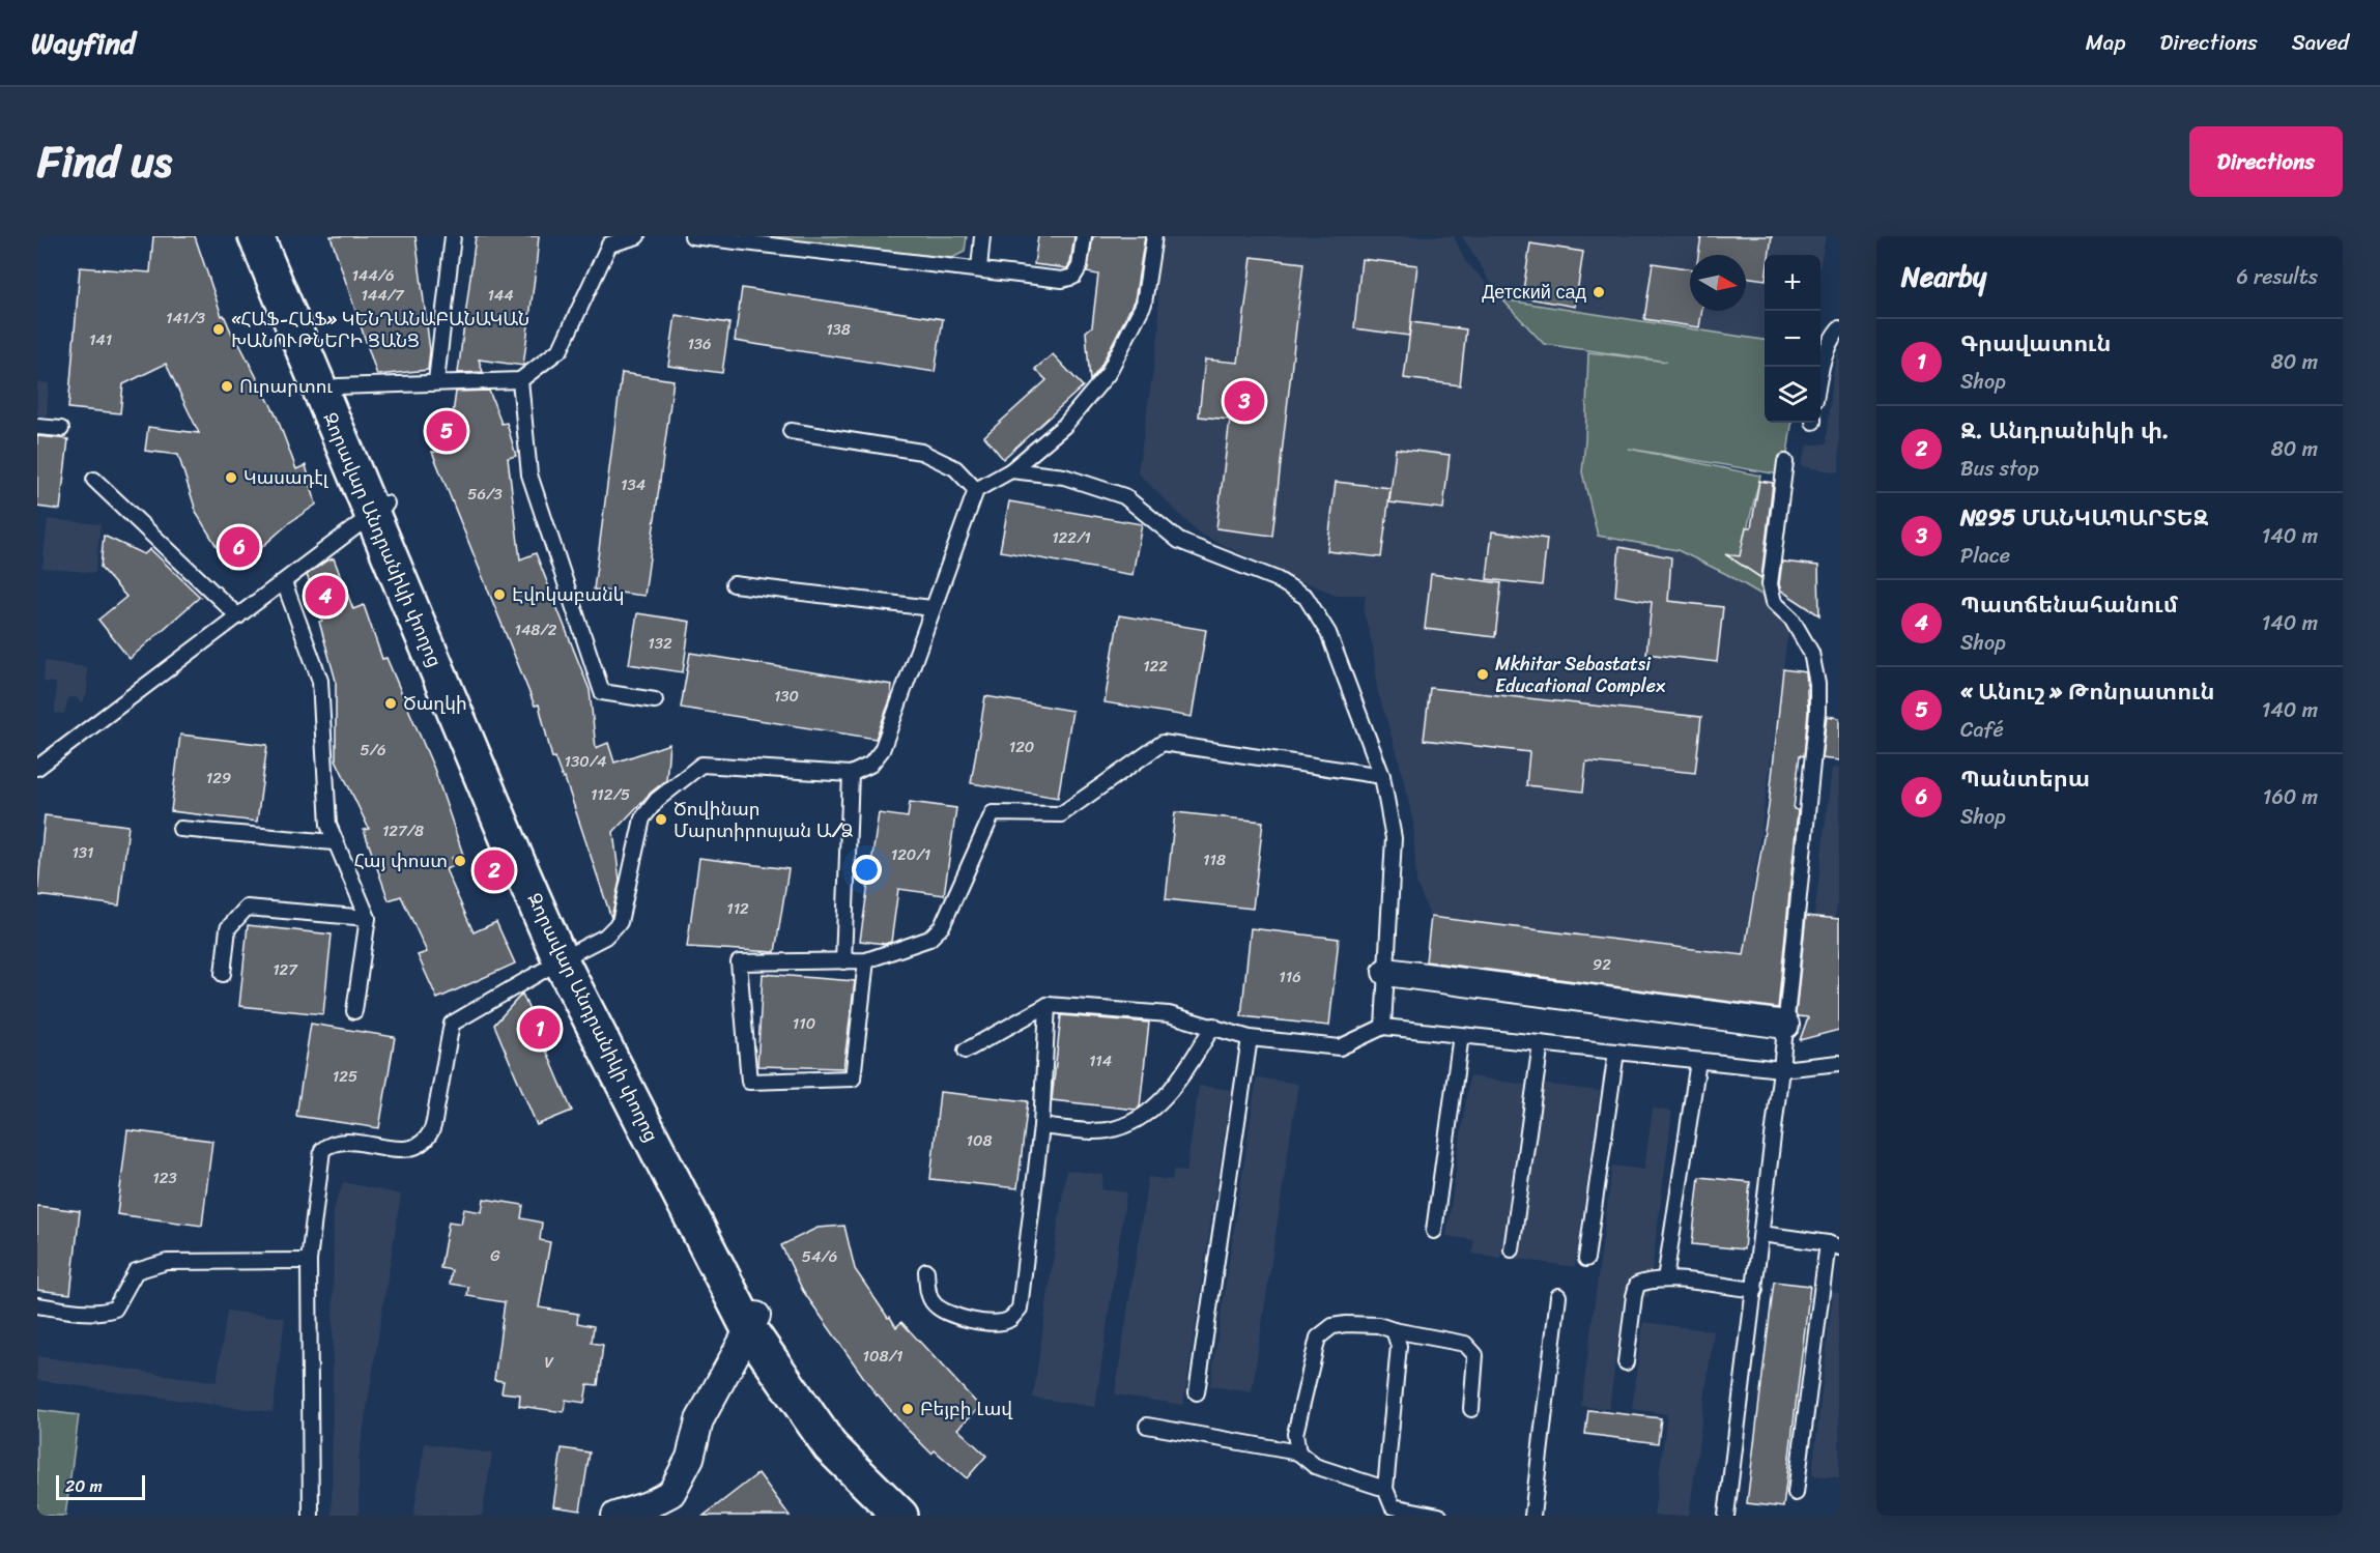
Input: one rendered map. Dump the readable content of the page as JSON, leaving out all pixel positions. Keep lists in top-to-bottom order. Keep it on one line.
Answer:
{"streets":{"main road":["Զորավար Անդրանիկի փողոց"]},"places":["Детский сад","«ՀԱՖ-ՀԱՖ» ԿԵՆԴԱՆԱԲԱՆԱԿԱՆ ԽԱՆՈՒԹՆԵՐԻ ՑԱՆՑ","Ուրարտու","Կասադէլ","Էվոկաբանկ","Mkhitar Sebastatsi Educational Complex","Ծաղկի","Ծովինար Մարտիրոսյան Ա/Ձ","Հայ փոստ","Բեյբի Լավ"],"house_numbers":["144/6","144/7","144","141/3","138","141","136","134","56/3","122/1","148/2","132","122","130","120","5/6","130/4","129","112/5","127/8","131","120/1","118","112","92","127","116","110","114","125","108","123","G","54/6","108/1","V"],"scale_bar":"20 m","north":"right","page":{"header":"Wayfind","nav":["Map","Directions","Saved"],"title":"Find us","buttons":"Directions","heading":["Nearby","6 results"],"map_buttons":["+","−"],"list":[{"mark":"1","name":"Գրավատուն","note":"Shop","value":"80 m"},{"mark":"2","name":"Զ. Անդրանիկի փ.","note":"Bus stop","value":"80 m"},{"mark":"3","name":"№95 ՄԱՆԿԱՊԱՐՏԵԶ","note":"Place","value":"140 m"},{"mark":"4","name":"Պատճենահանում","note":"Shop","value":"140 m"},{"mark":"5","name":"« Անուշ » Թոնրատուն","note":"Café","value":"140 m"},{"mark":"6","name":"Պանտերա","note":"Shop","value":"160 m"}],"pins":["3","5","6","4","2","1"],"scale":"20 m"}}
